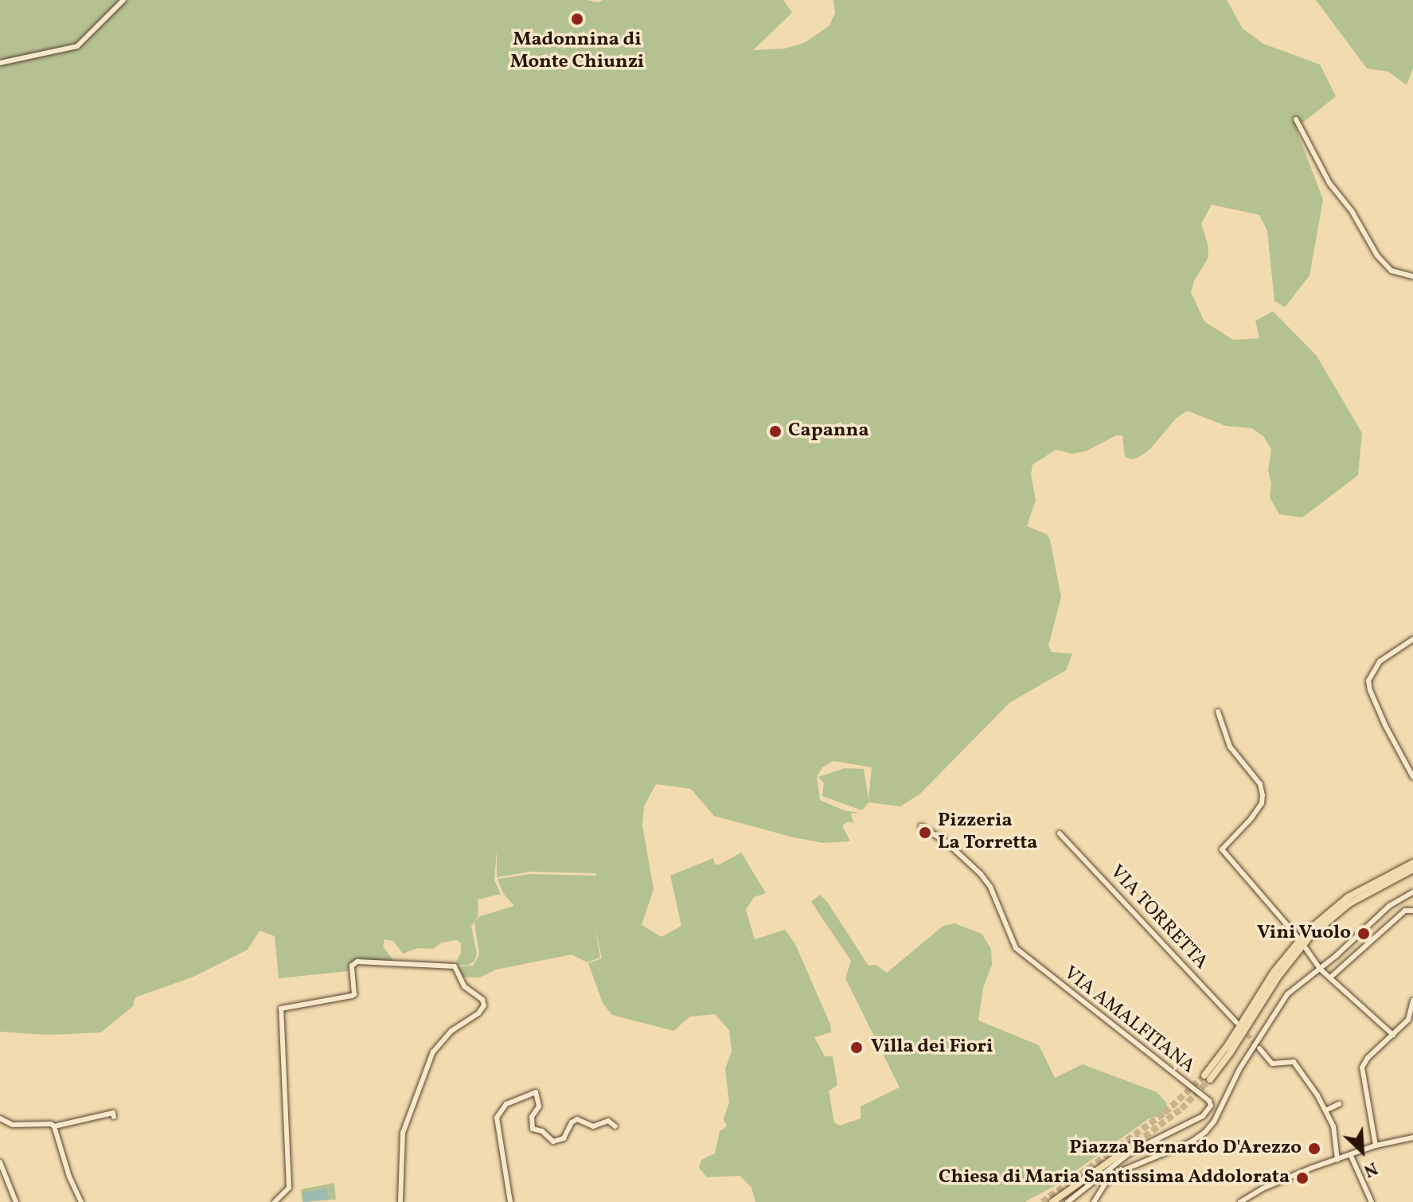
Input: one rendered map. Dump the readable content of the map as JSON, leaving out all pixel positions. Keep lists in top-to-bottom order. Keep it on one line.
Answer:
{"streets":{"street":["VIA TORRETTA","VIA AMALFITANA"]},"places":["Madonnina di Monte Chiunzi","Capanna","Pizzeria La Torretta","Vini Vuolo","Villa dei Fiori","Piazza Bernardo D'Arezzo","Chiesa di Maria Santissima Addolorata"],"north":"bottom right"}
